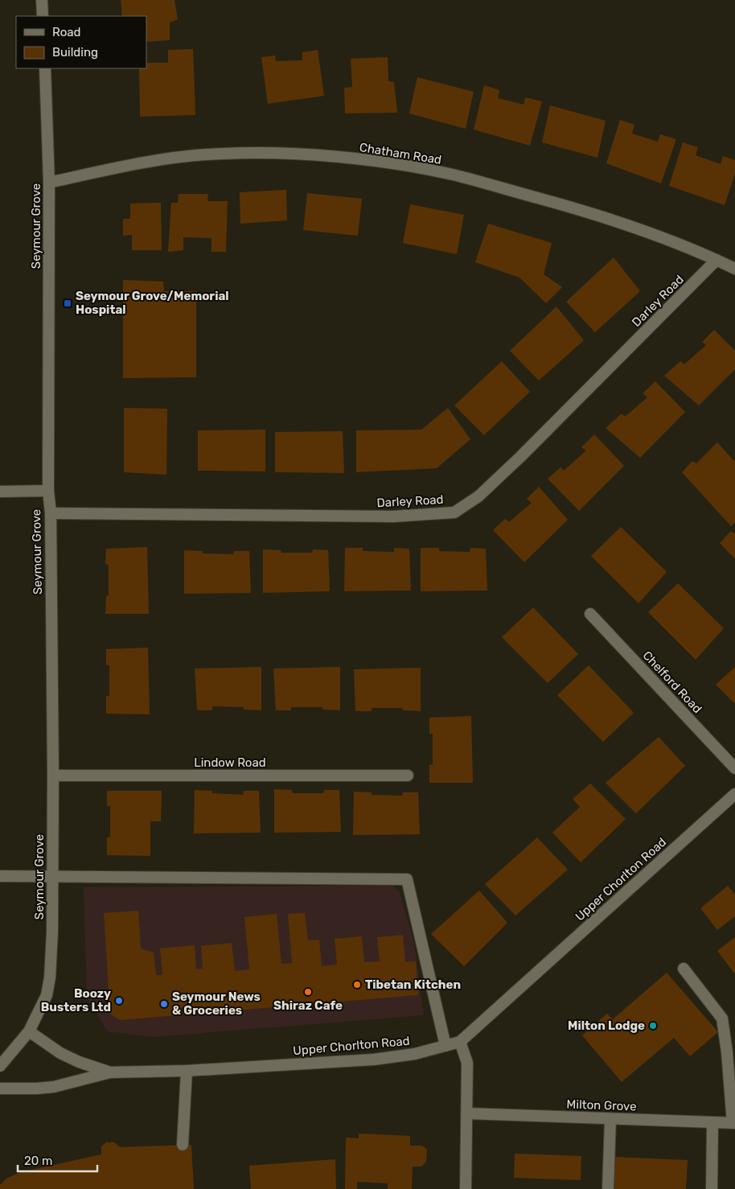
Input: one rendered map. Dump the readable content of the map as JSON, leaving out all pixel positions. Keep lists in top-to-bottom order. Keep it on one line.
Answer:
{"streets":{"street":["Chatham Road","Seymour Grove","Darley Road","Chelford Road","Lindow Road","Upper Chorlton Road","Milton Grove"]},"crossings":[["Chatham Road","Seymour Grove"],["Chatham Road","Darley Road"],["Seymour Grove","Darley Road"],["Seymour Grove","Lindow Road"],["Seymour Grove","Upper Chorlton Road"]],"places":{"transit":["Seymour Grove/Memorial Hospital"],"other":["Tibetan Kitchen","Shiraz Cafe","Boozy Busters Ltd","Seymour News & Groceries","Milton Lodge"]},"legend":["Road","Building"],"scale_bar":"20 m"}
